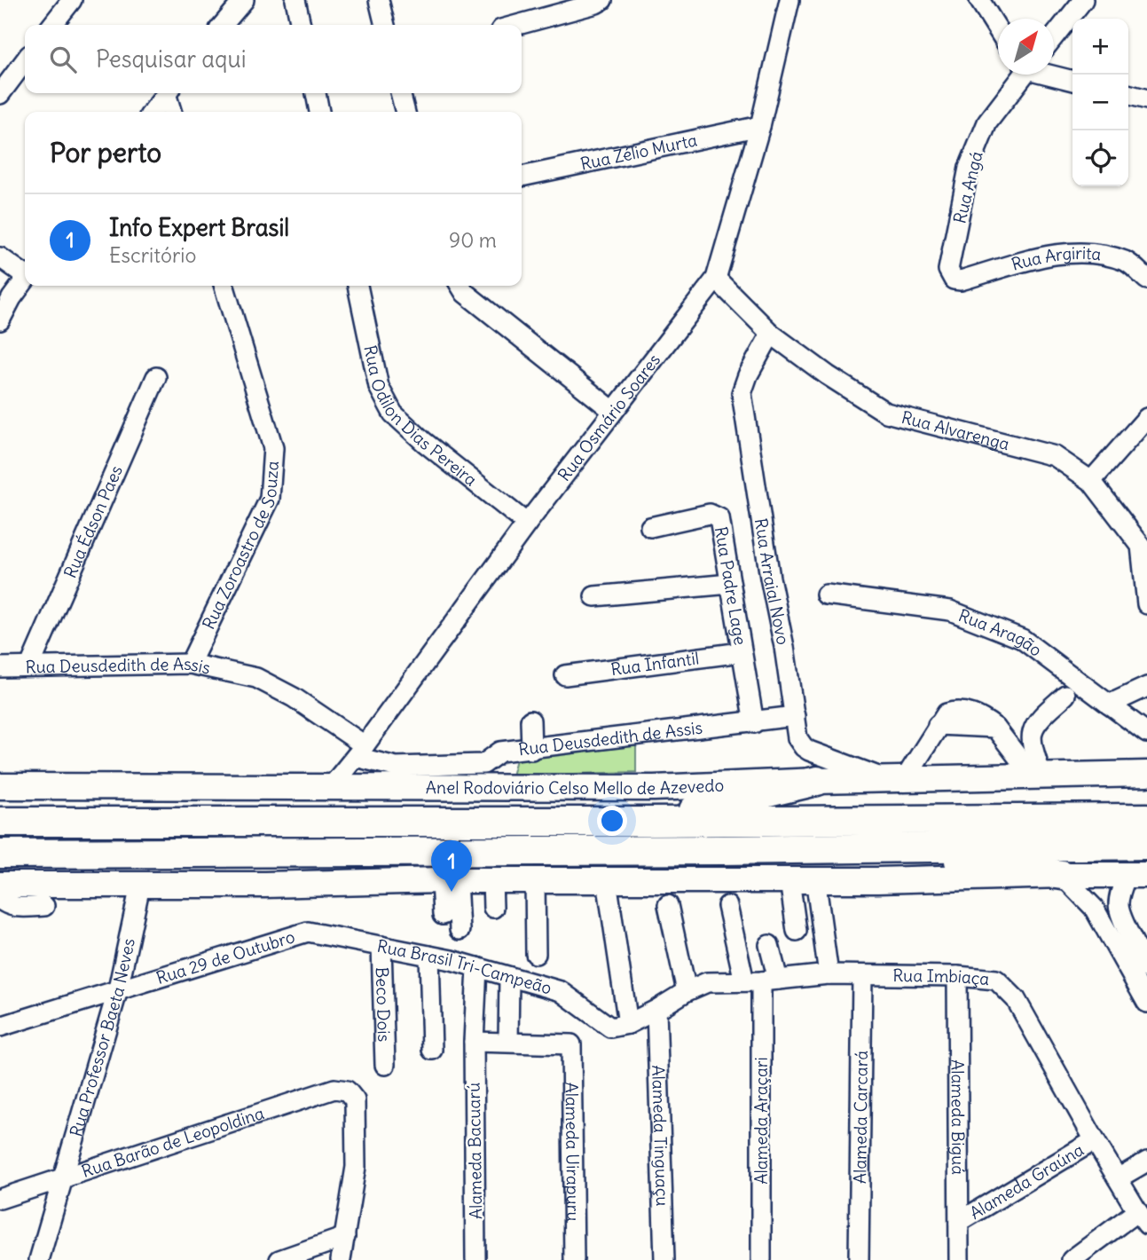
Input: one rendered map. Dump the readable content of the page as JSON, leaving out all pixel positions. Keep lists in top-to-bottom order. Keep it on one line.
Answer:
{"streets":{"highway":["Anel Rodoviário Celso Mello de Azevedo"],"street":["Rua Zélio Murta","Rua Angá","Rua Argirita","Rua Odilon Dias Pereira","Rua Osmário Soares","Rua Alvarenga","Rua Édson Paes","Rua Zoroastro de Souza","Rua Arraial Novo","Rua Padre Lage","Rua Aragão","Rua Infantil","Rua Deusdedith de Assis","Rua 29 de Outubro","Rua Brasil Tri-Campeão","Rua Imbiaça","Beco Dois","Rua Professor Baeta Neves","Alameda Carcará","Alameda Biguá","Alameda Araçari","Alameda Tinguaçu","Rua Barão de Leopoldina","Alameda Bacuarú","Alameda Uirapuru","Alameda Graúna"]},"crossings":[["Rua Zélio Murta","Rua Osmário Soares"],["Rua Angá","Rua Argirita"],["Rua Odilon Dias Pereira","Rua Osmário Soares"],["Rua Osmário Soares","Rua Alvarenga"],["Rua Osmário Soares","Rua Deusdedith de Assis"],["Rua Osmário Soares","Anel Rodoviário Celso Mello de Azevedo"],["Rua Alvarenga","Rua Arraial Novo"],["Rua Édson Paes","Rua Deusdedith de Assis"],["Rua Zoroastro de Souza","Rua Deusdedith de Assis"],["Rua Arraial Novo","Rua Deusdedith de Assis"],["Rua Arraial Novo","Anel Rodoviário Celso Mello de Azevedo"],["Rua Padre Lage","Rua Infantil"],["Rua Padre Lage","Rua Deusdedith de Assis"],["Rua 29 de Outubro","Rua Brasil Tri-Campeão"],["Rua 29 de Outubro","Rua Professor Baeta Neves"],["Rua Brasil Tri-Campeão","Rua Imbiaça"],["Rua Brasil Tri-Campeão","Beco Dois"],["Rua Brasil Tri-Campeão","Alameda Bacuarú"],["Rua Imbiaça","Alameda Carcará"],["Rua Imbiaça","Alameda Biguá"],["Rua Imbiaça","Alameda Araçari"],["Rua Imbiaça","Alameda Tinguaçu"],["Rua Imbiaça","Alameda Graúna"],["Rua Professor Baeta Neves","Rua Barão de Leopoldina"],["Alameda Biguá","Alameda Graúna"]],"north":"top right","page":{"map_buttons":["+","−"],"search":"Pesquisar aqui","heading":"Por perto","list":[{"mark":"1","name":"Info Expert Brasil","note":"Escritório","value":"90 m"}],"pins":"1"}}
